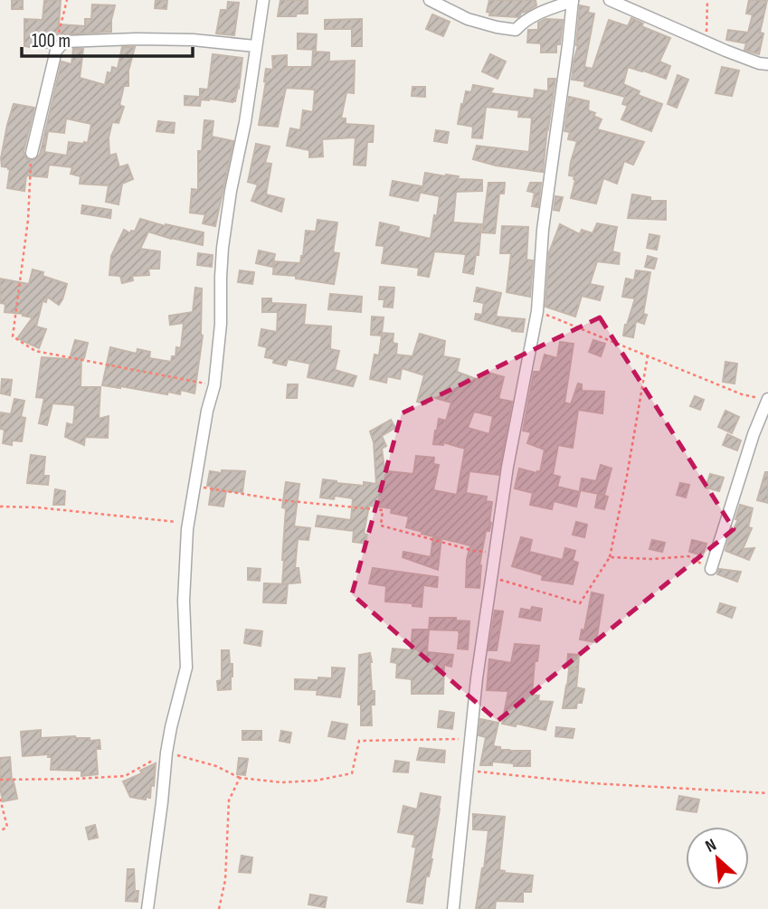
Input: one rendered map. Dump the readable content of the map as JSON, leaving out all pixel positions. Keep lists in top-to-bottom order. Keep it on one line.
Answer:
{"scale_bar":"100 m","north":"top left"}
